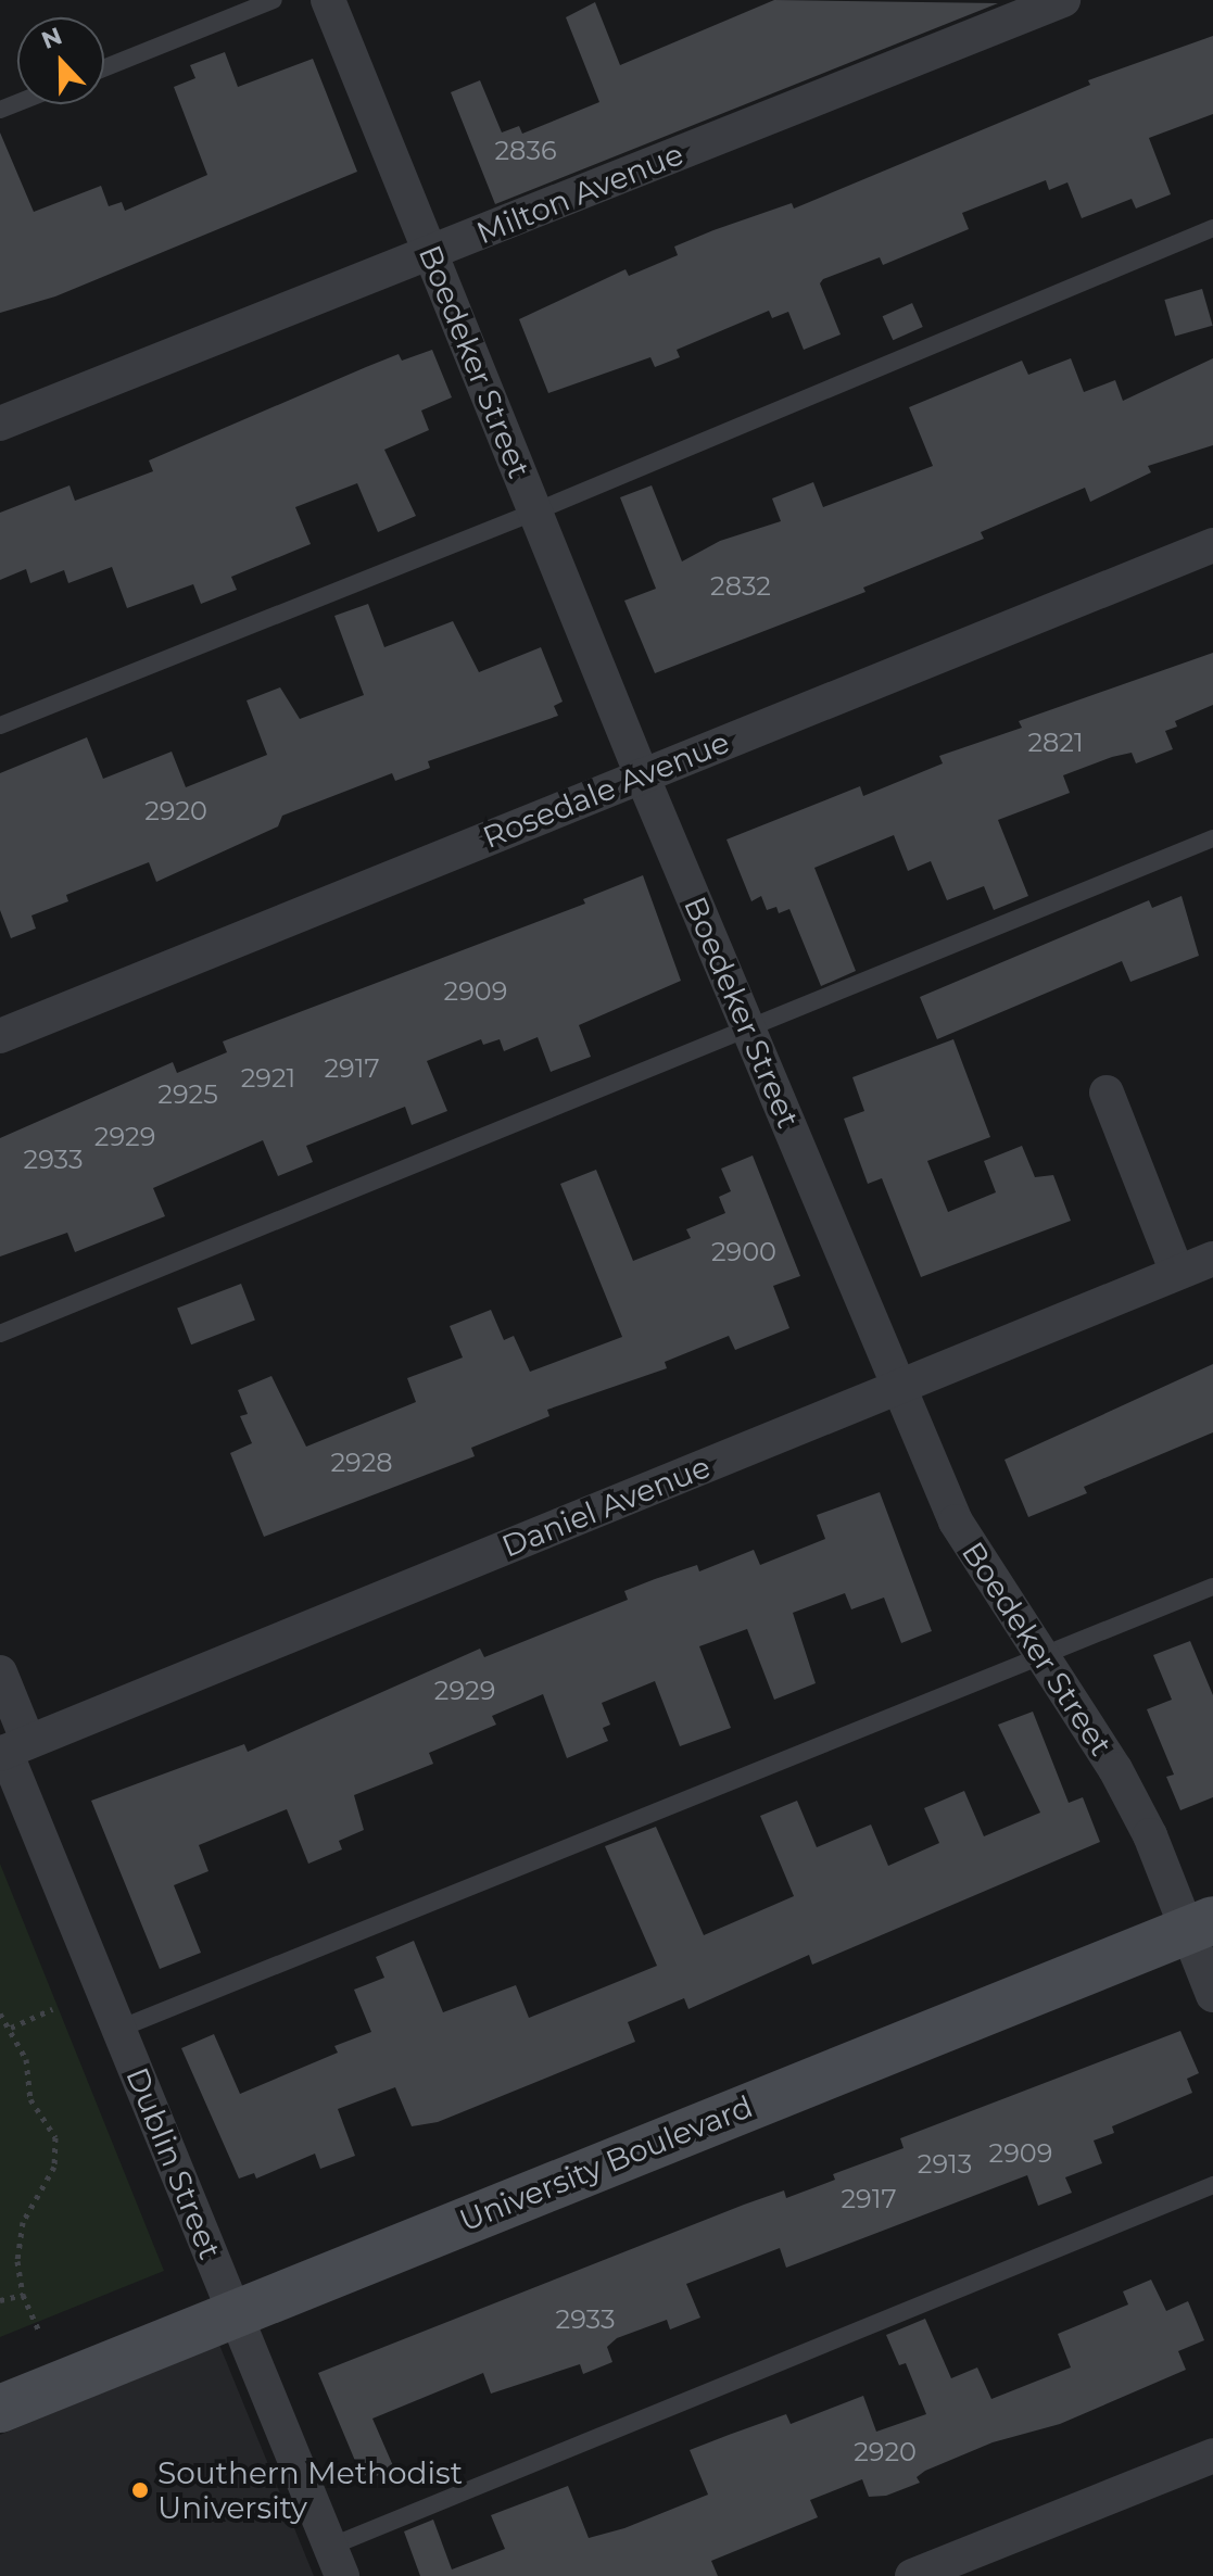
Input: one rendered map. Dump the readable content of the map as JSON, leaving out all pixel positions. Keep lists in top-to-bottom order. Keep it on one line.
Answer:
{"streets":{"street":["Milton Avenue","Boedeker Street","Rosedale Avenue","Daniel Avenue","Dublin Street","University Boulevard"]},"crossings":[["Milton Avenue","Boedeker Street"],["Boedeker Street","Rosedale Avenue"],["Boedeker Street","Daniel Avenue"],["Boedeker Street","University Boulevard"],["Daniel Avenue","Dublin Street"],["Dublin Street","University Boulevard"]],"places":["Southern Methodist University"],"house_numbers":["2836","2832","2821","2920","2909","2917","2921","2925","2929","2933","2900","2928","2929","2909","2913","2917","2933","2920"],"north":"top"}
